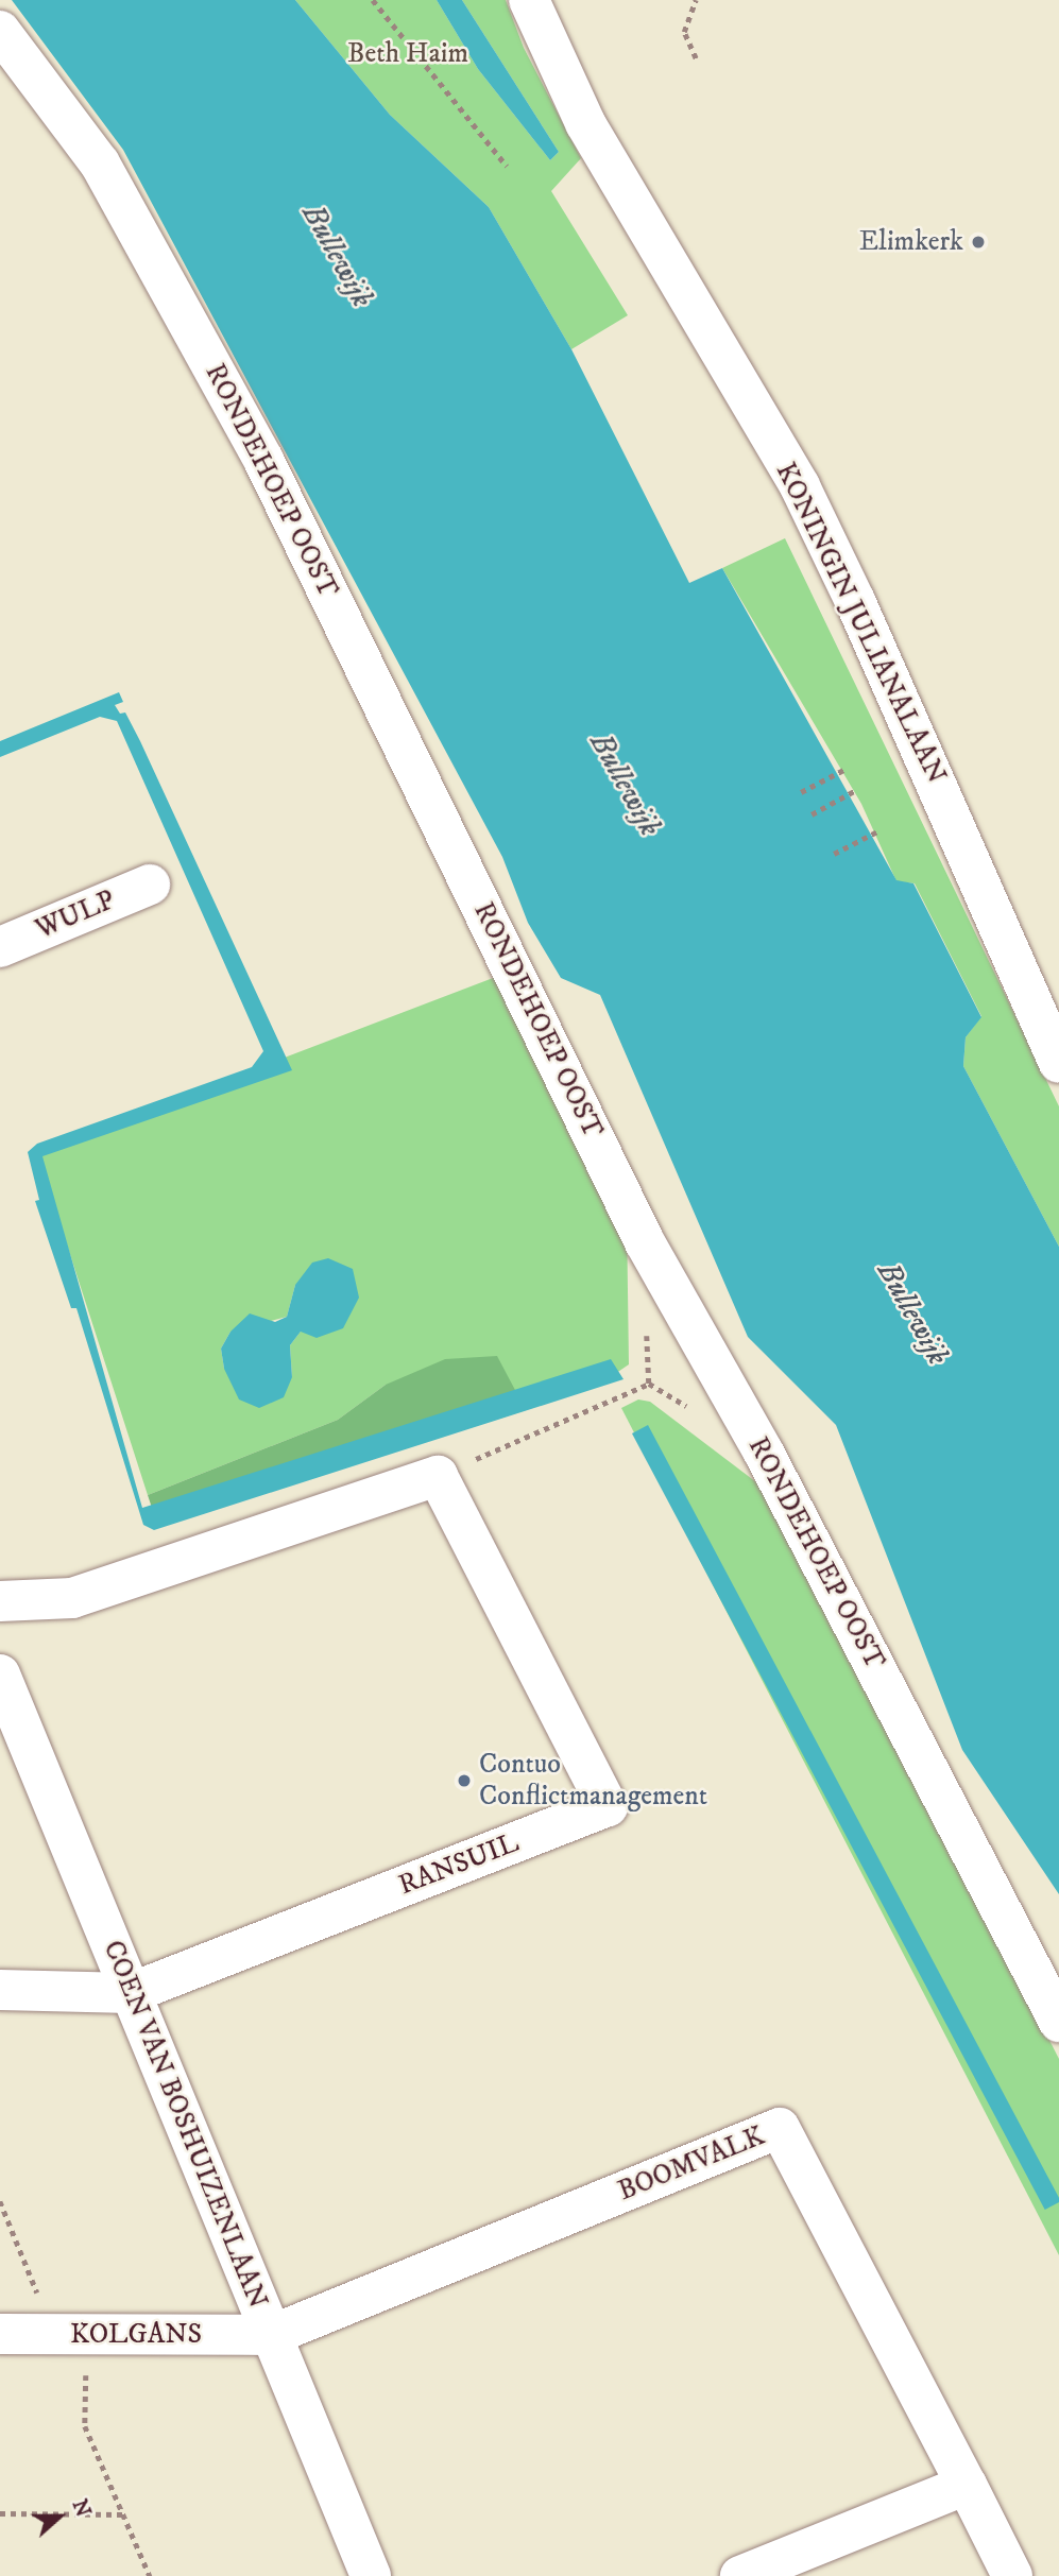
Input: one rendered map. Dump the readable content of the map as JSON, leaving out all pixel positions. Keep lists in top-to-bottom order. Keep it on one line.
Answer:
{"streets":{"street":["RONDEHOEP OOST","KONINGIN JULIANALAAN","WULP","RANSUIL","COEN VAN BOSHUIZENLAAN","BOOMVALK","KOLGANS"]},"crossings":[["RANSUIL","COEN VAN BOSHUIZENLAAN"],["COEN VAN BOSHUIZENLAAN","BOOMVALK"],["COEN VAN BOSHUIZENLAAN","KOLGANS"],["BOOMVALK","KOLGANS"]],"water":["Bullewijk"],"parks":["Beth Haim"],"places":["Elimkerk","Contuo Conflictmanagement"],"north":"right"}
